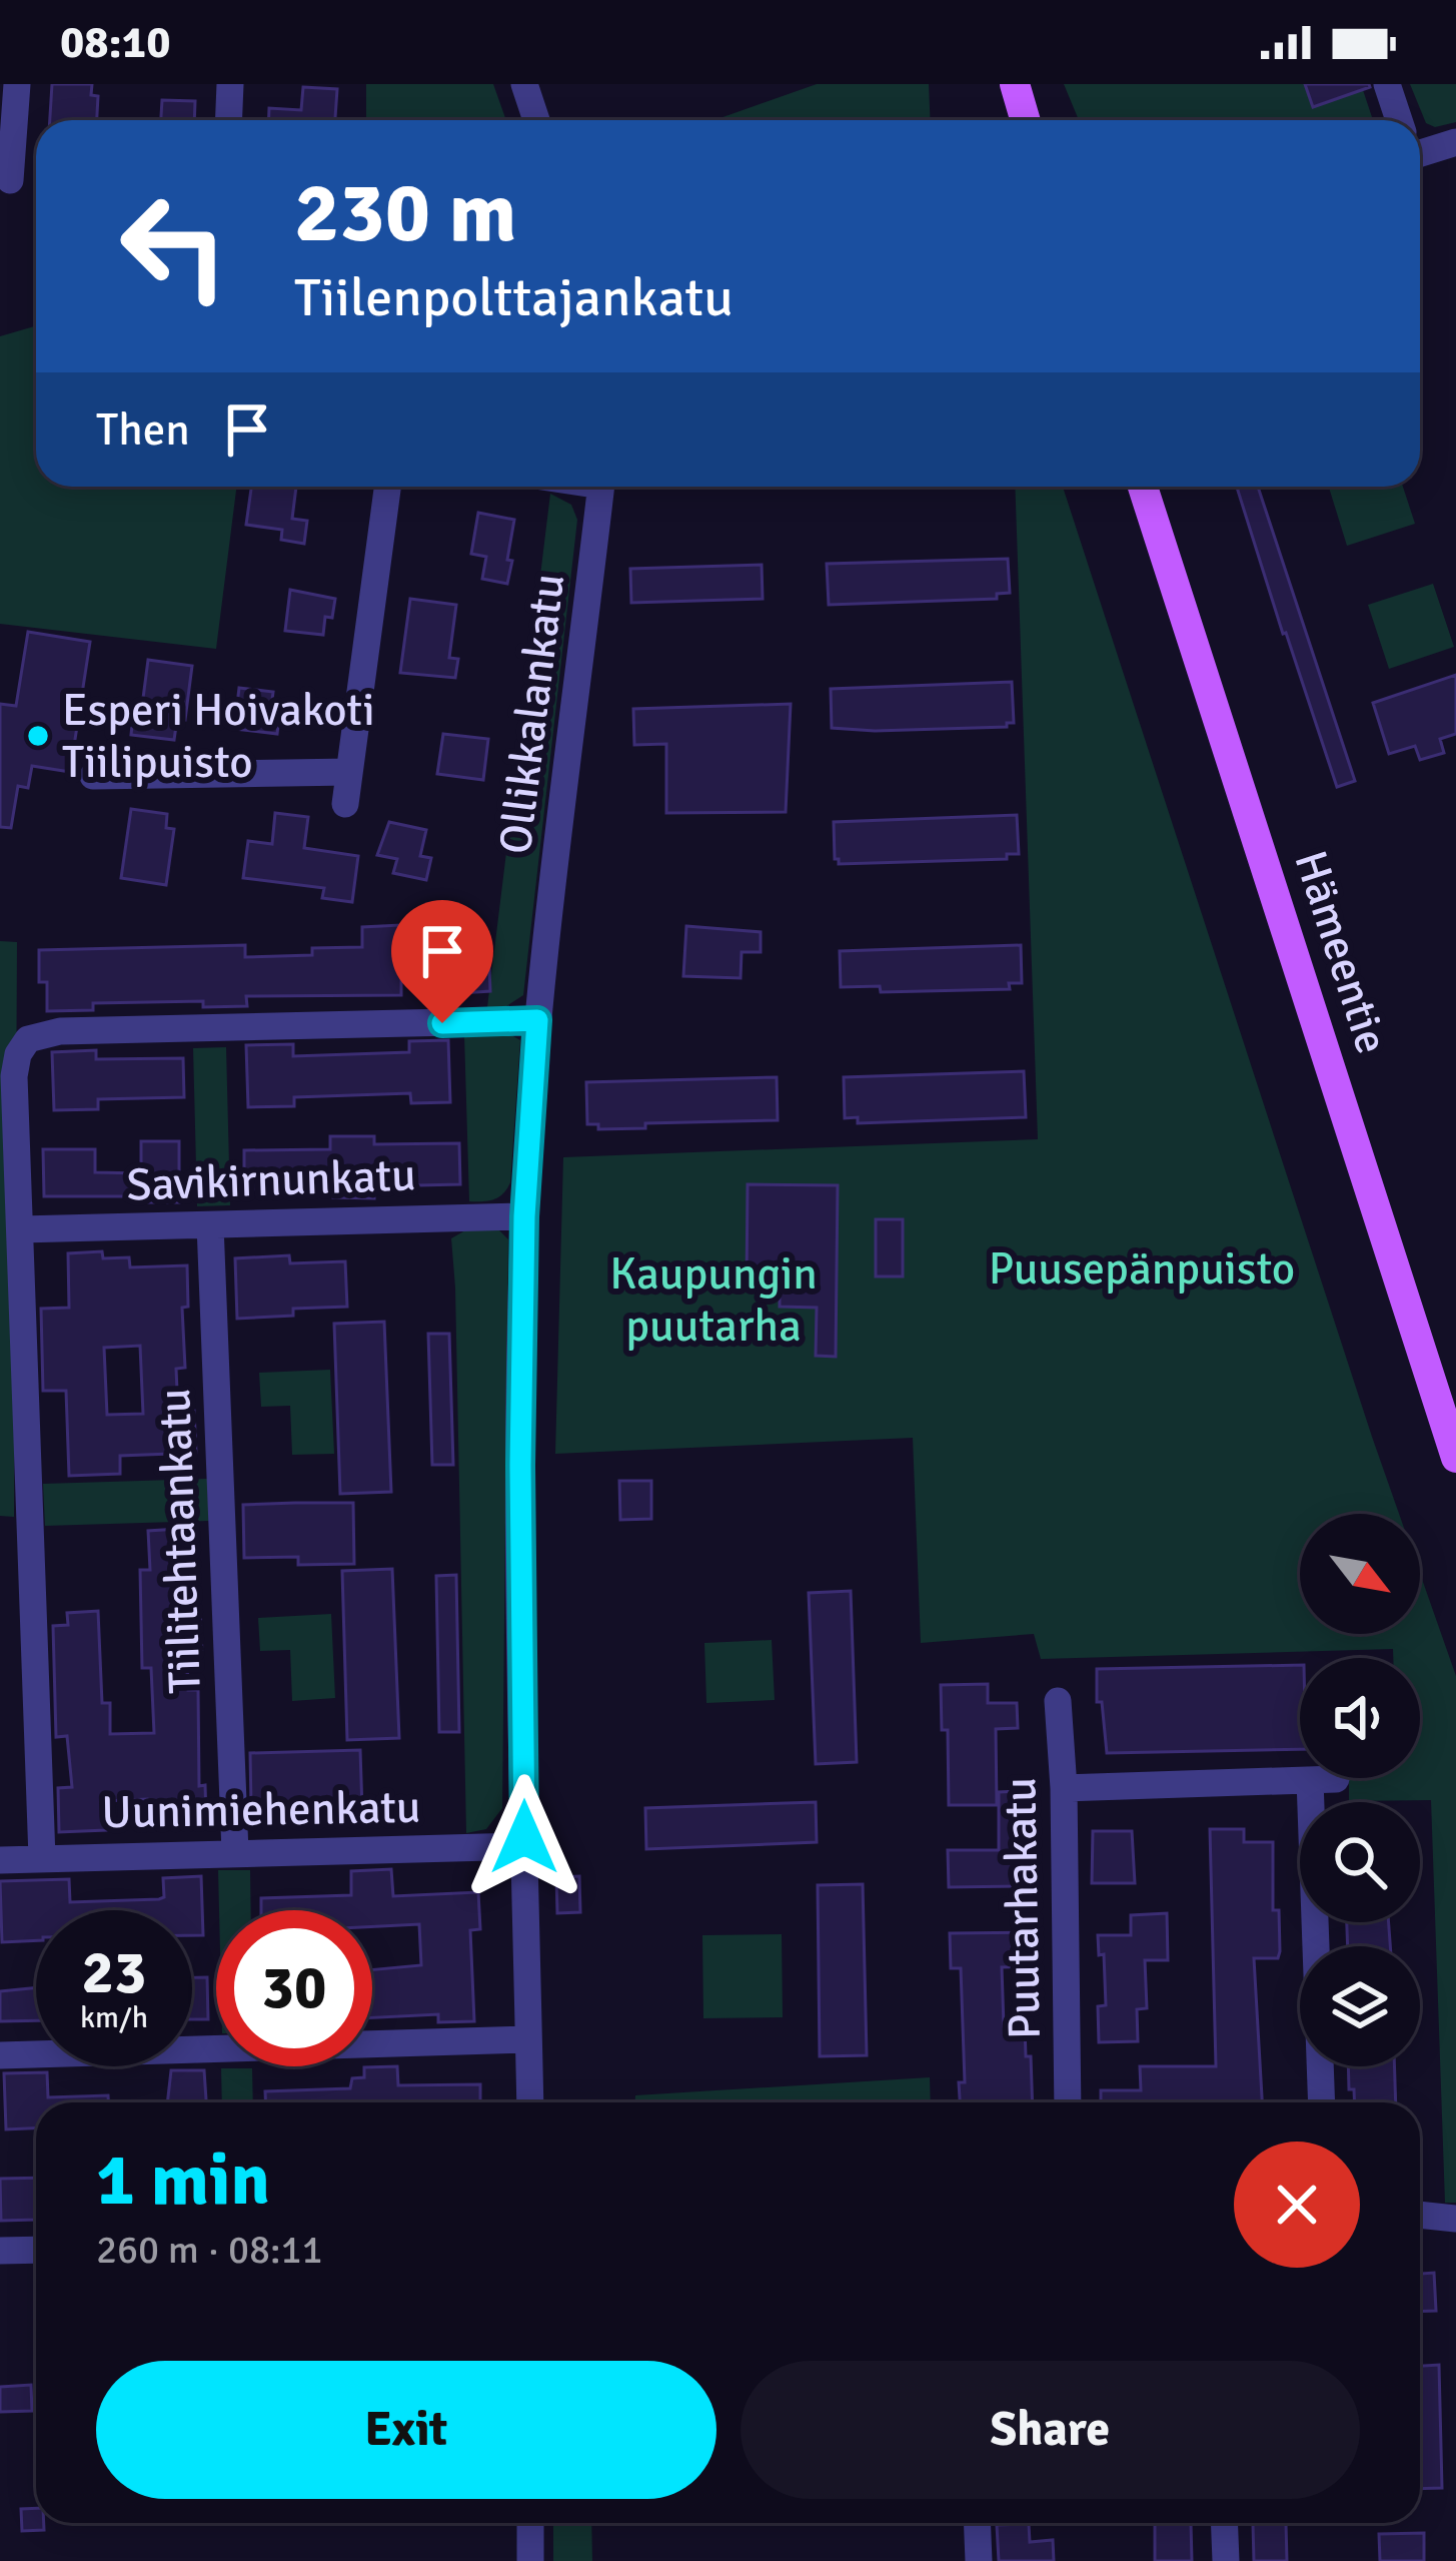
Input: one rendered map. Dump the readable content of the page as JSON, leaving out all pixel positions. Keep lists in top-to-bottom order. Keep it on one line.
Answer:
{"streets":{"main road":["Hämeentie"],"street":["Ollikkalankatu","Savikirnunkatu","Tiilitehtaankatu","Uunimiehenkatu","Puutarhakatu"]},"crossings":[["Ollikkalankatu","Savikirnunkatu"],["Ollikkalankatu","Uunimiehenkatu"],["Savikirnunkatu","Tiilitehtaankatu"],["Tiilitehtaankatu","Uunimiehenkatu"]],"parks":["Puusepänpuisto","Kaupungin puutarha"],"places":["Esperi Hoivakoti Tiilipuisto"],"north":"bottom right","page":{"status":"08:10","turn":["230 m","Tiilenpolttajankatu"],"then":"Then","speed":"23 km/h","limit":"30","heading":["1 min","260 m · 08:11"],"buttons":["Exit","Share"]}}
